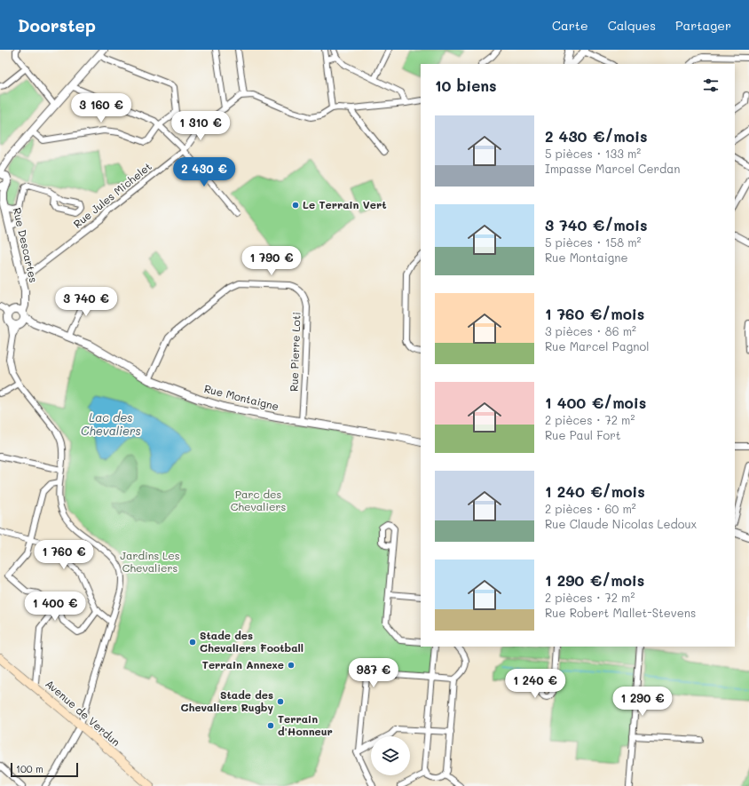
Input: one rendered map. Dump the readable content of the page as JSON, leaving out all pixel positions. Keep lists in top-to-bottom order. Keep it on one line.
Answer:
{"streets":{"main road":["Avenue de Verdun"],"street":["Rue Jules Michelet","Rue Descartes","Rue Pierre Loti","Rue Montaigne"]},"crossings":[["Rue Jules Michelet","Rue Descartes"],["Rue Descartes","Rue Montaigne"],["Rue Pierre Loti","Rue Montaigne"]],"water":["Lac des Chevaliers"],"parks":["Parc des Chevaliers","Jardins Les Chevaliers"],"places":["Le Terrain Vert","Stade des Chevaliers Football","Terrain Annexe","Stade des Chevaliers Rugby","Terrain d'Honneur"],"scale_bar":"100 m","page":{"header":"Doorstep","nav":["Carte","Calques","Partager"],"heading":"10 biens","price":["3 160 €","1 310 €","2 430 €","1 790 €","3 740 €","1 760 €","1 400 €","987 €","1 240 €","1 290 €"],"list":[{"name":"2 430 €/mois","note":"5 pièces · 133 m² · Impasse Marcel Cerdan"},{"name":"3 740 €/mois","note":"5 pièces · 158 m² · Rue Montaigne"},{"name":"1 760 €/mois","note":"3 pièces · 86 m² · Rue Marcel Pagnol"},{"name":"1 400 €/mois","note":"2 pièces · 72 m² · Rue Paul Fort"},{"name":"1 240 €/mois","note":"2 pièces · 60 m² · Rue Claude Nicolas Ledoux"},{"name":"1 290 €/mois","note":"2 pièces · 72 m² · Rue Robert Mallet-Stevens"}],"scale":"100 m"}}
